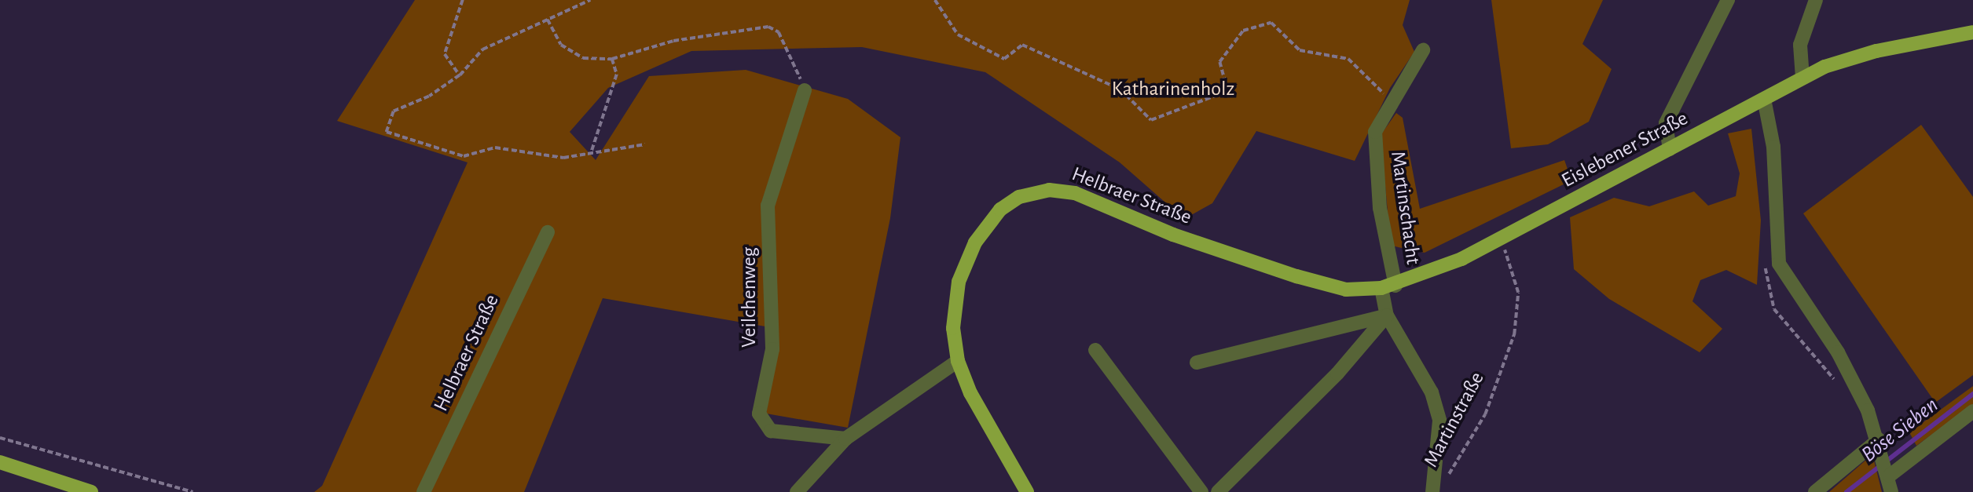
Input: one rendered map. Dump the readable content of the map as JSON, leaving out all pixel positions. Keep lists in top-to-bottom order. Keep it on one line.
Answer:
{"streets":{"main road":["Eislebener Straße","Helbraer Straße"],"street":["Martinschacht","Veilchenweg","Martinstraße"]},"crossings":[["Eislebener Straße","Helbraer Straße"],["Eislebener Straße","Martinschacht"],["Eislebener Straße","Martinstraße"],["Martinschacht","Martinstraße"]],"water":["Böse Sieben"],"parks":["Katharinenholz"]}
